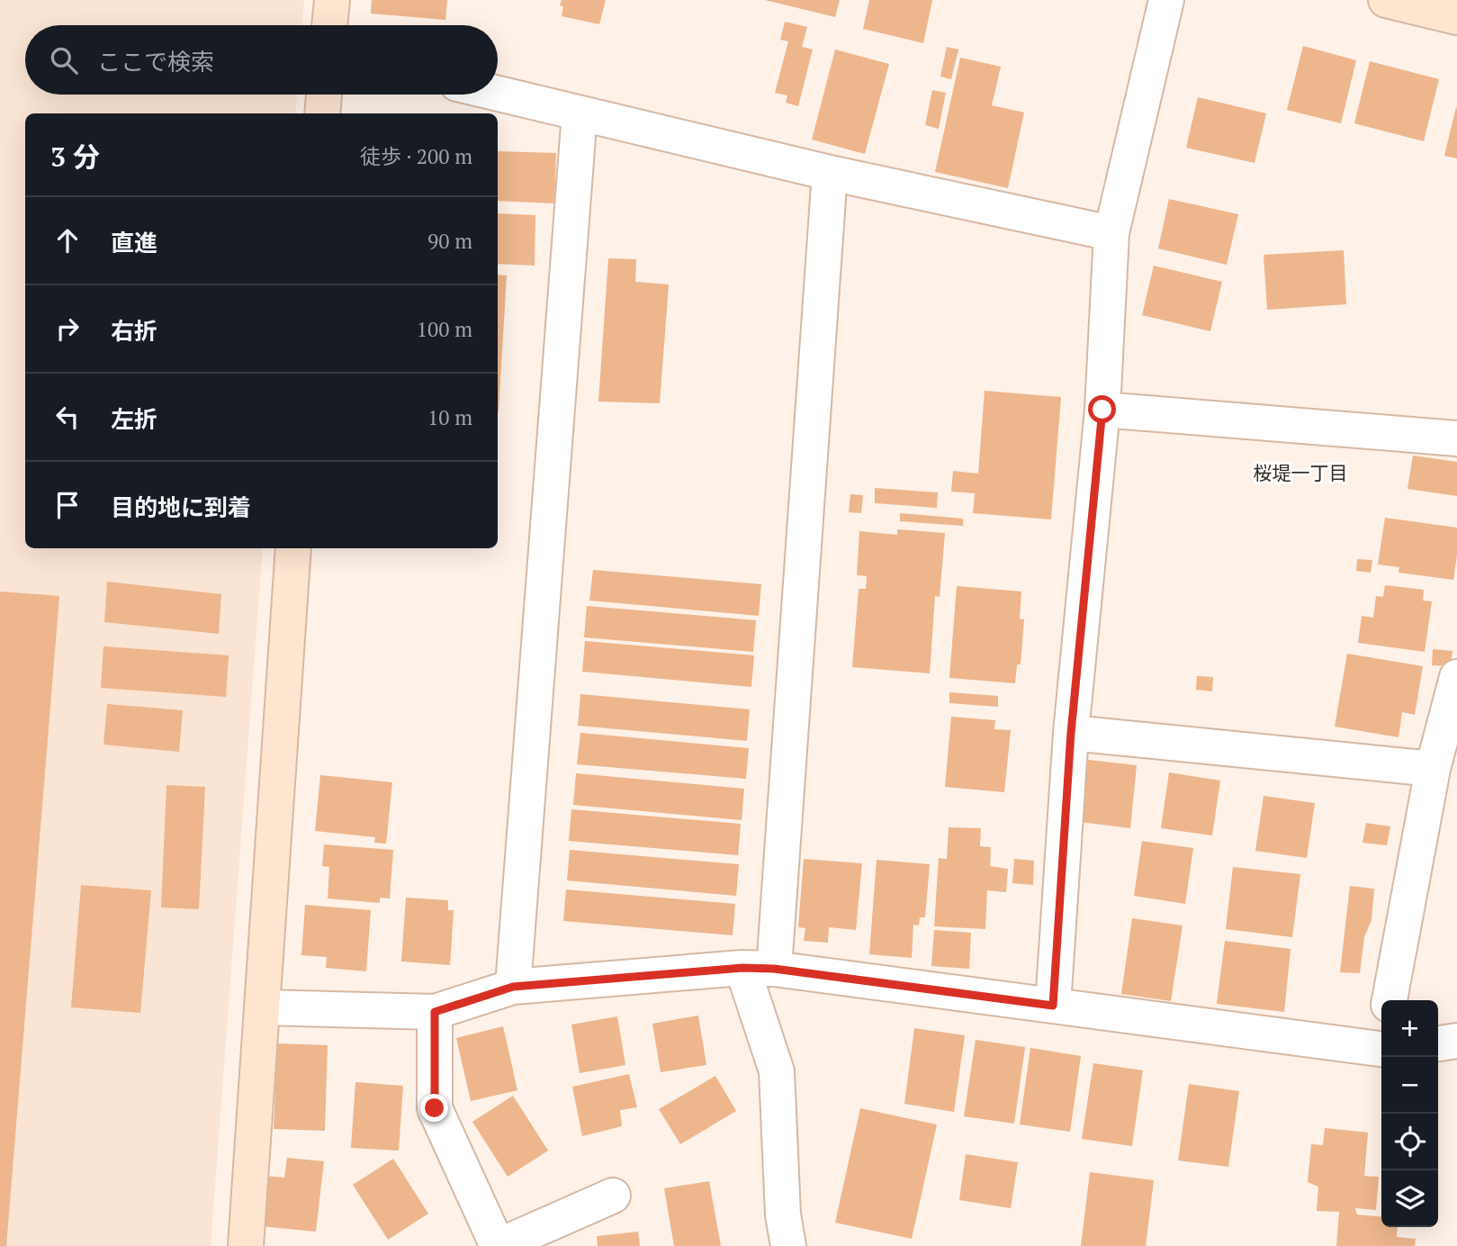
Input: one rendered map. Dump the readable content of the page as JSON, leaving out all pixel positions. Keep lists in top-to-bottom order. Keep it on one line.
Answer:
{"districts":["桜堤一丁目"],"page":{"search":"ここで検索","heading":["3 分","徒歩 · 200 m"],"list":[["直進","90 m"],["右折","100 m"],["左折","10 m"],"目的地に到着"],"map_buttons":["+","−"]}}
